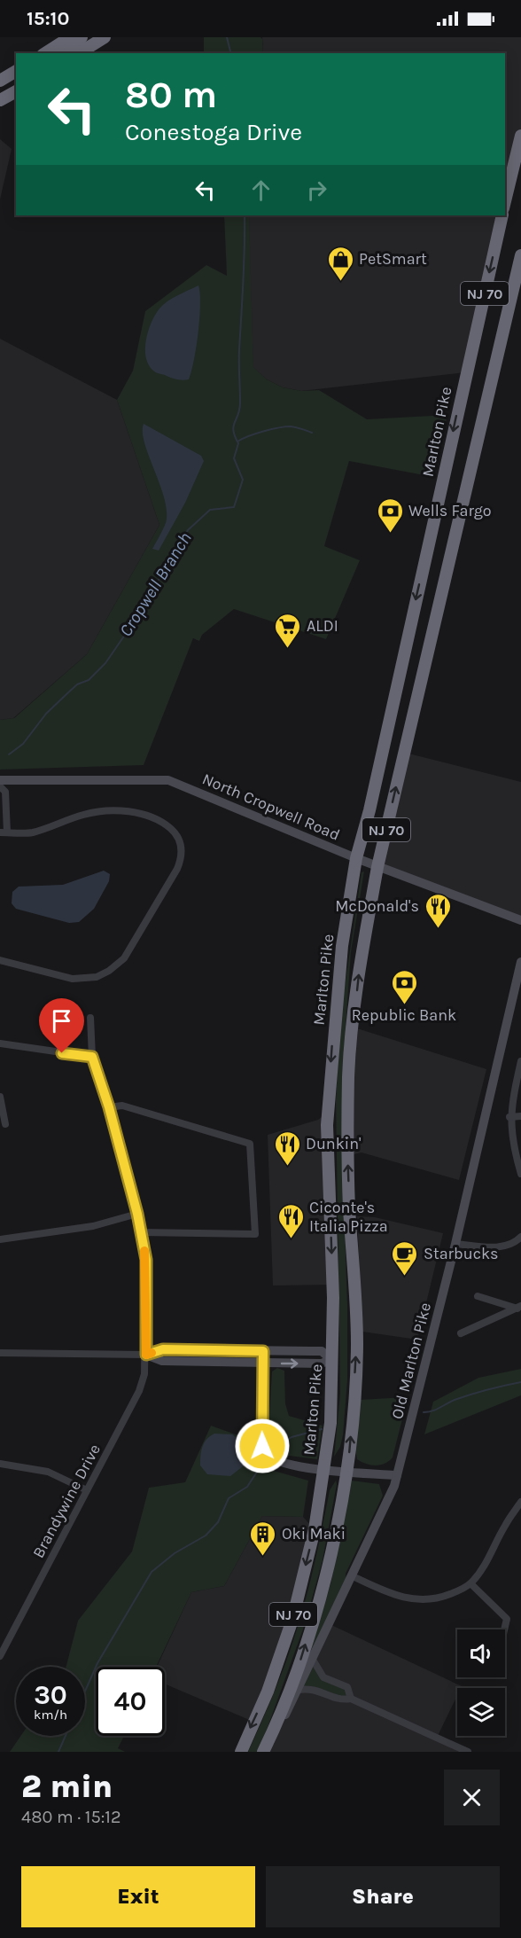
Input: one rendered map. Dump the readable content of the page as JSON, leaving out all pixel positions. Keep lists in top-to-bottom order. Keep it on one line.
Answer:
{"streets":{"highway":["NJ 70","Marlton Pike"],"street":["North Cropwell Road","Old Marlton Pike","Brandywine Drive"]},"crossings":[["NJ 70","North Cropwell Road"],["NJ 70","Old Marlton Pike"],["Marlton Pike","North Cropwell Road"]],"water":["Cropwell Branch"],"places":{"shop":["PetSmart"],"bank":["Wells Fargo","Republic Bank"],"supermarket":["ALDI"],"restaurant":["McDonald's","Dunkin'","Ciconte's Italia Pizza"],"cafe":["Starbucks"],"building":["Oki Maki"]},"page":{"status":"15:10","turn":["80 m","Conestoga Drive"],"speed":"30 km/h","limit":"40","heading":["2 min","480 m · 15:12"],"buttons":["Exit","Share"]}}
